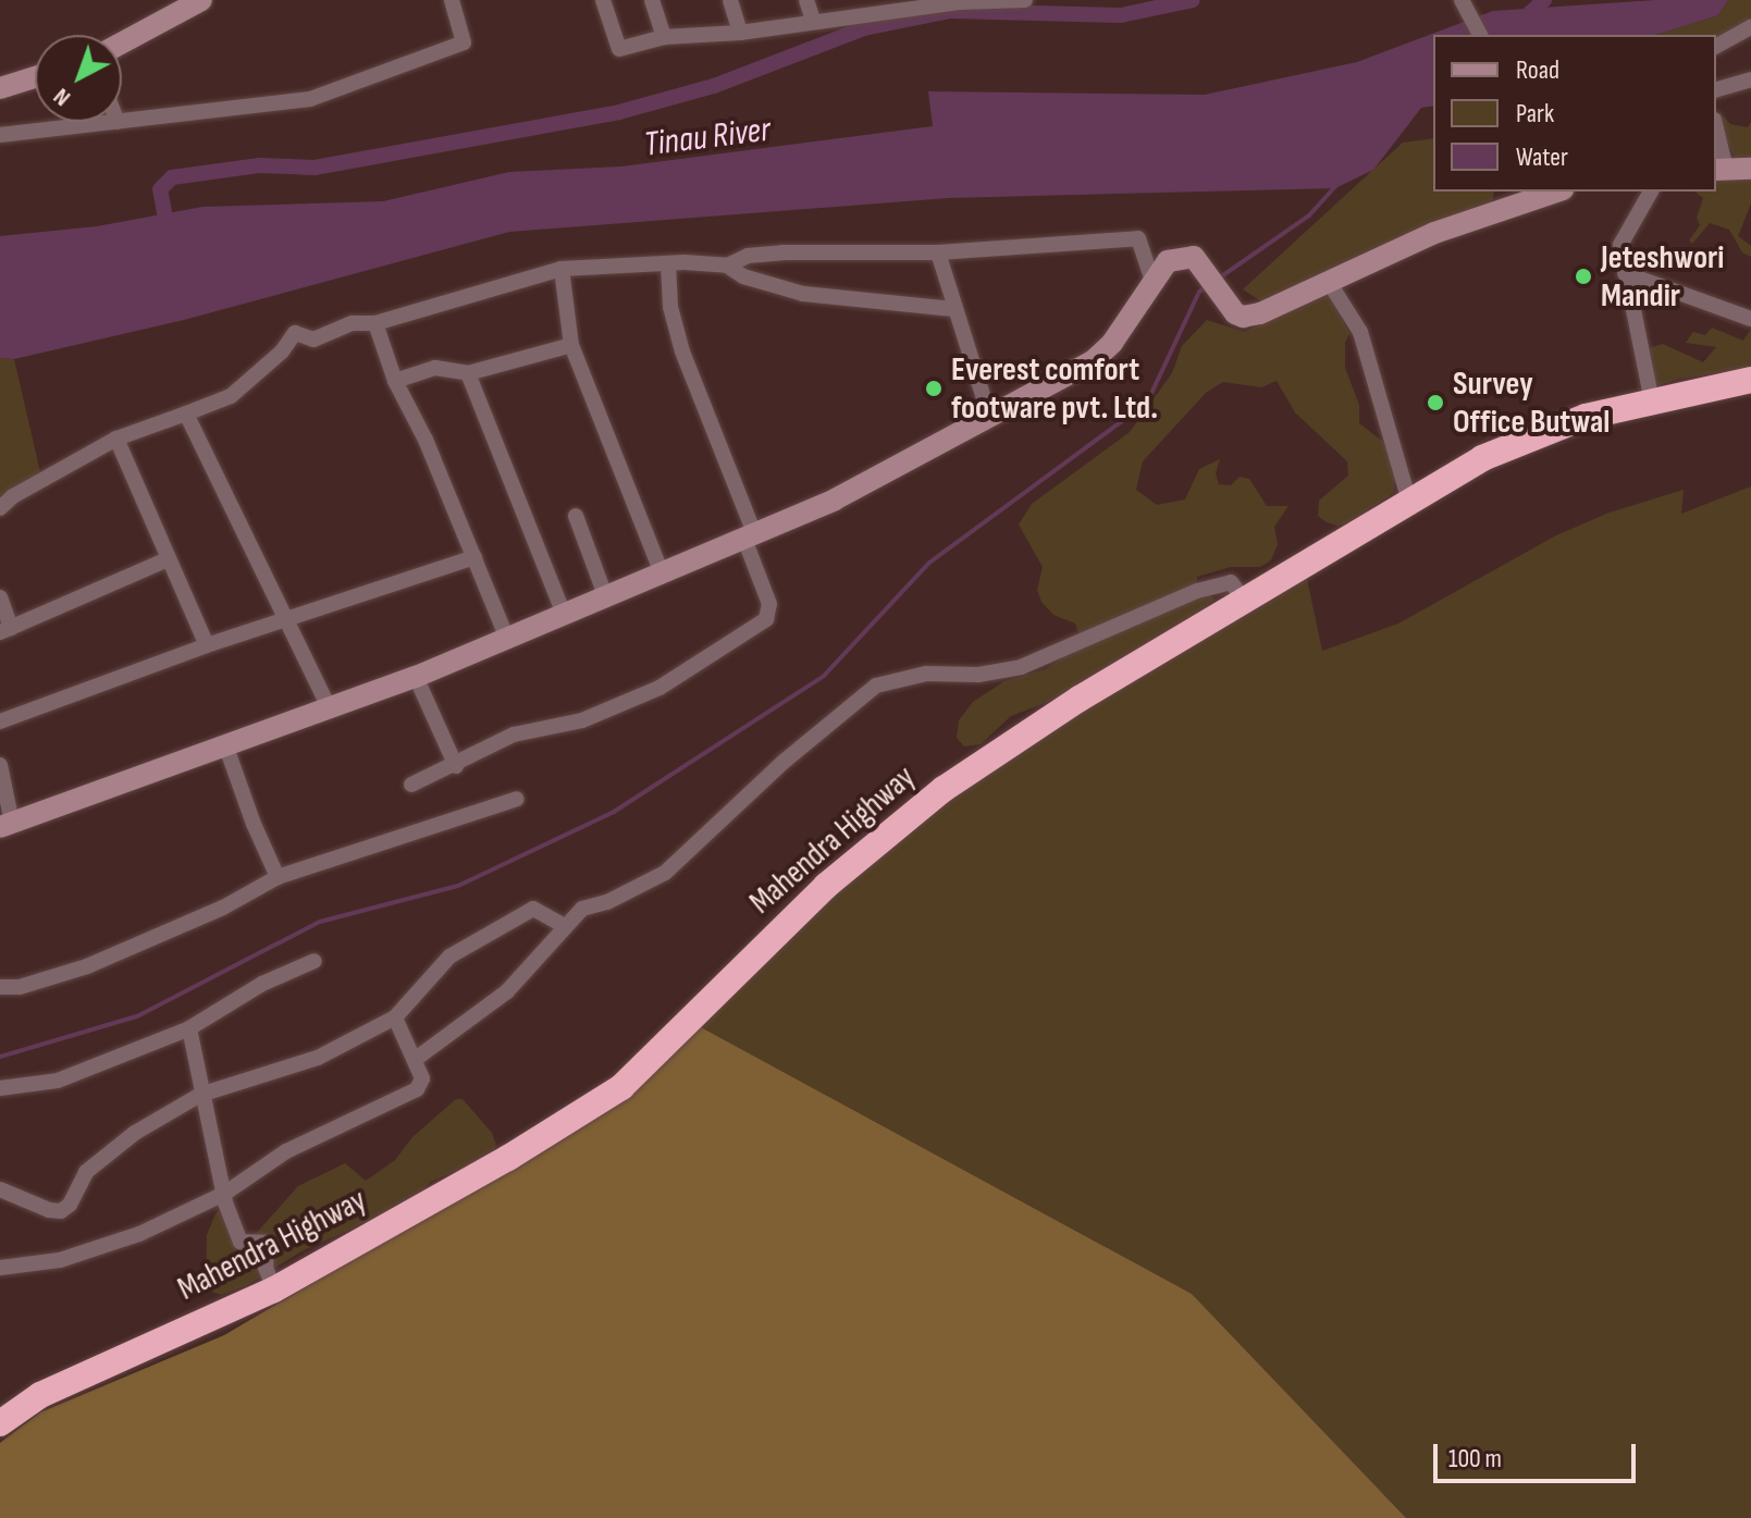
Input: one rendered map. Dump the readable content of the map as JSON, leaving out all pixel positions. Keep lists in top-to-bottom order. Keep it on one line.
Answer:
{"streets":{"highway":["Mahendra Highway"]},"water":["Tinau River"],"places":["Jeteshwori Mandir","Everest comfort footware pvt. Ltd.","Survey Office Butwal"],"legend":["Road","Park","Water"],"scale_bar":"100 m","north":"bottom left"}
